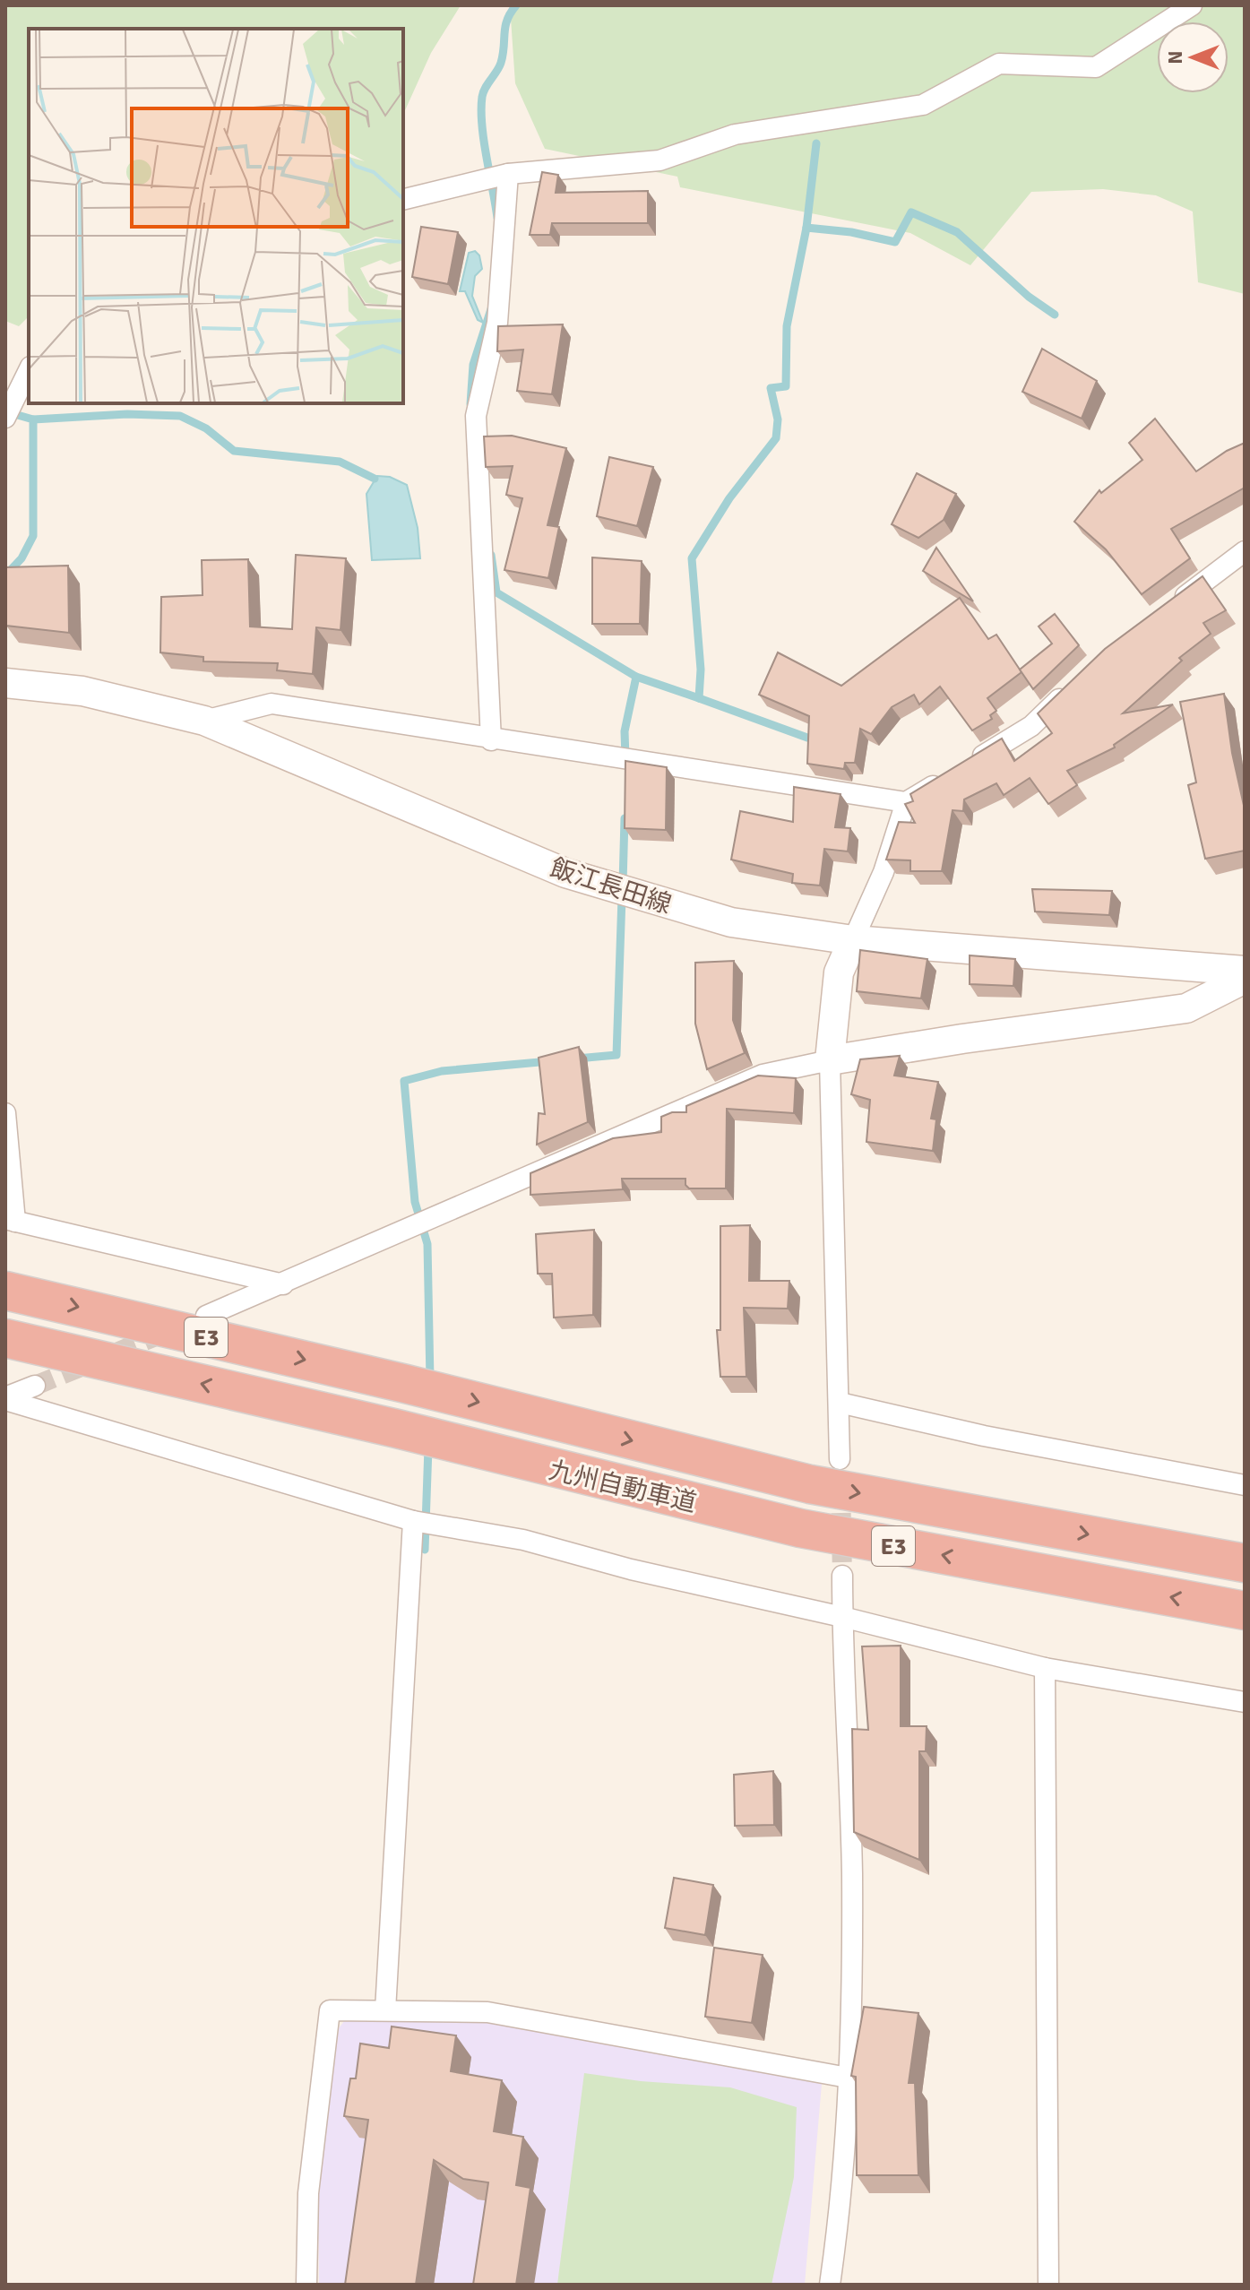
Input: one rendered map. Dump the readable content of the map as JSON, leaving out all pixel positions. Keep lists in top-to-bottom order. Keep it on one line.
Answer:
{"streets":{"highway":["E3","九州自動車道"],"main road":["飯江長田線"]},"north":"left"}
